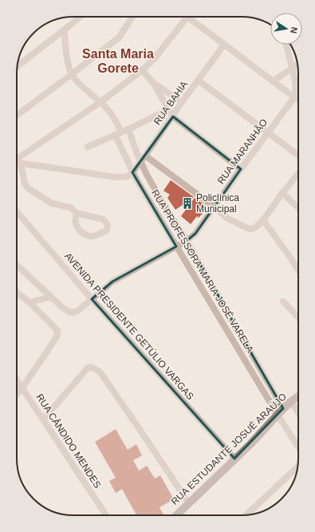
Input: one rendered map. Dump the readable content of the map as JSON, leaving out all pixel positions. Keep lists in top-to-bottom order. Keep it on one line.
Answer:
{"streets":{"main road":["RUA ESTUDANTE JOSUÉ ARAÚJO"],"street":["RUA BAHIA","RUA MARANHÃO","RUA PROFESSORA MARIA JOSÉ VARELA","AVENIDA PRESIDENTE GETÚLIO VARGAS","RUA CÂNDIDO MENDES"]},"crossings":[["RUA BAHIA","RUA PROFESSORA MARIA JOSÉ VARELA"],["RUA MARANHÃO","RUA PROFESSORA MARIA JOSÉ VARELA"],["RUA MARANHÃO","AVENIDA PRESIDENTE GETÚLIO VARGAS"],["RUA PROFESSORA MARIA JOSÉ VARELA","RUA ESTUDANTE JOSUÉ ARAÚJO"],["AVENIDA PRESIDENTE GETÚLIO VARGAS","RUA ESTUDANTE JOSUÉ ARAÚJO"]],"districts":["Santa Maria Gorete"],"places":{"building":["Policlínica Municipal"]},"north":"right"}
